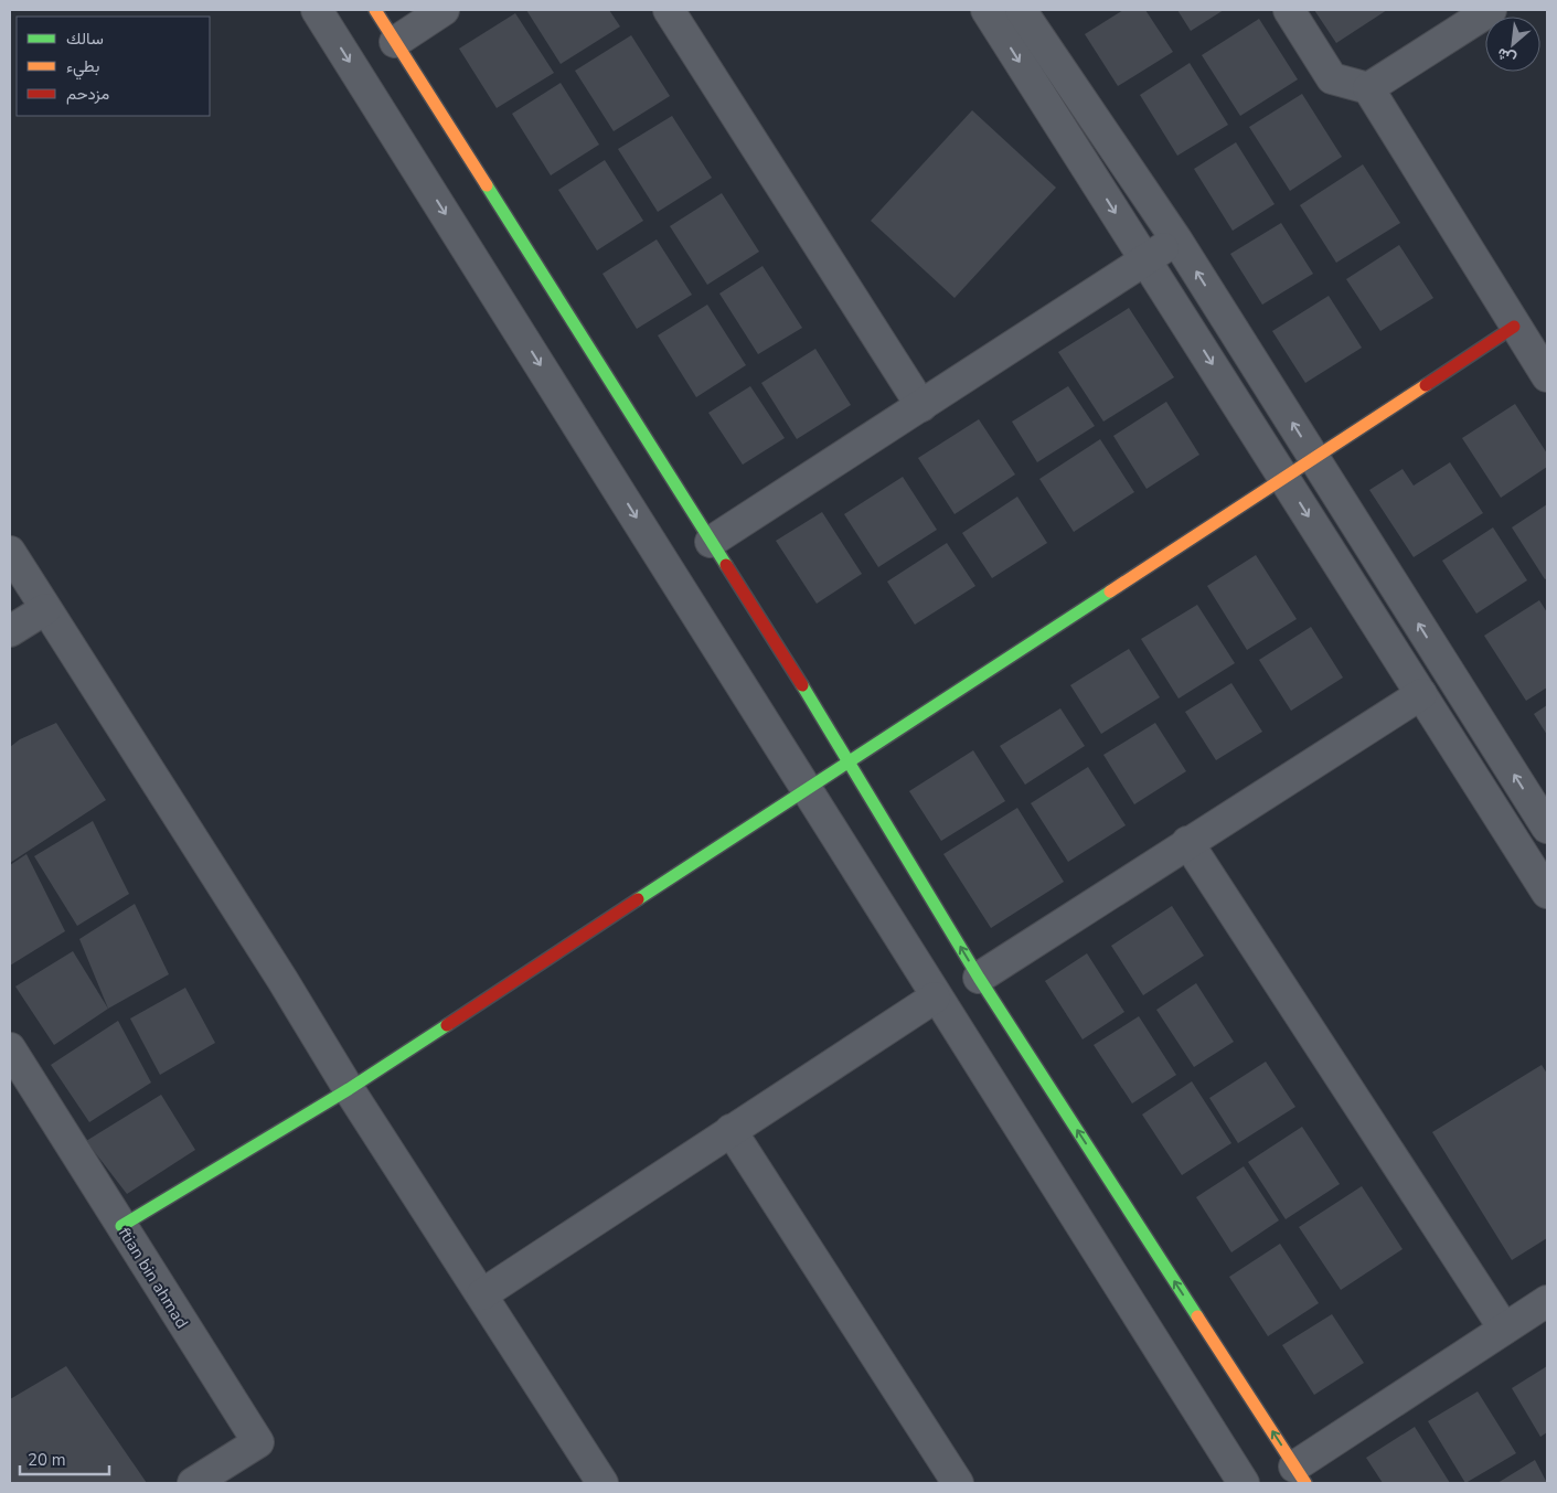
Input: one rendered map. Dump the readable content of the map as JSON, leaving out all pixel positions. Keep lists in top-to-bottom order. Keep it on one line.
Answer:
{"streets":{"street":["ftian bin ahmad"]},"legend":["سالك","بطيء","مزدحم"],"scale_bar":"20 m","north":"bottom left"}
